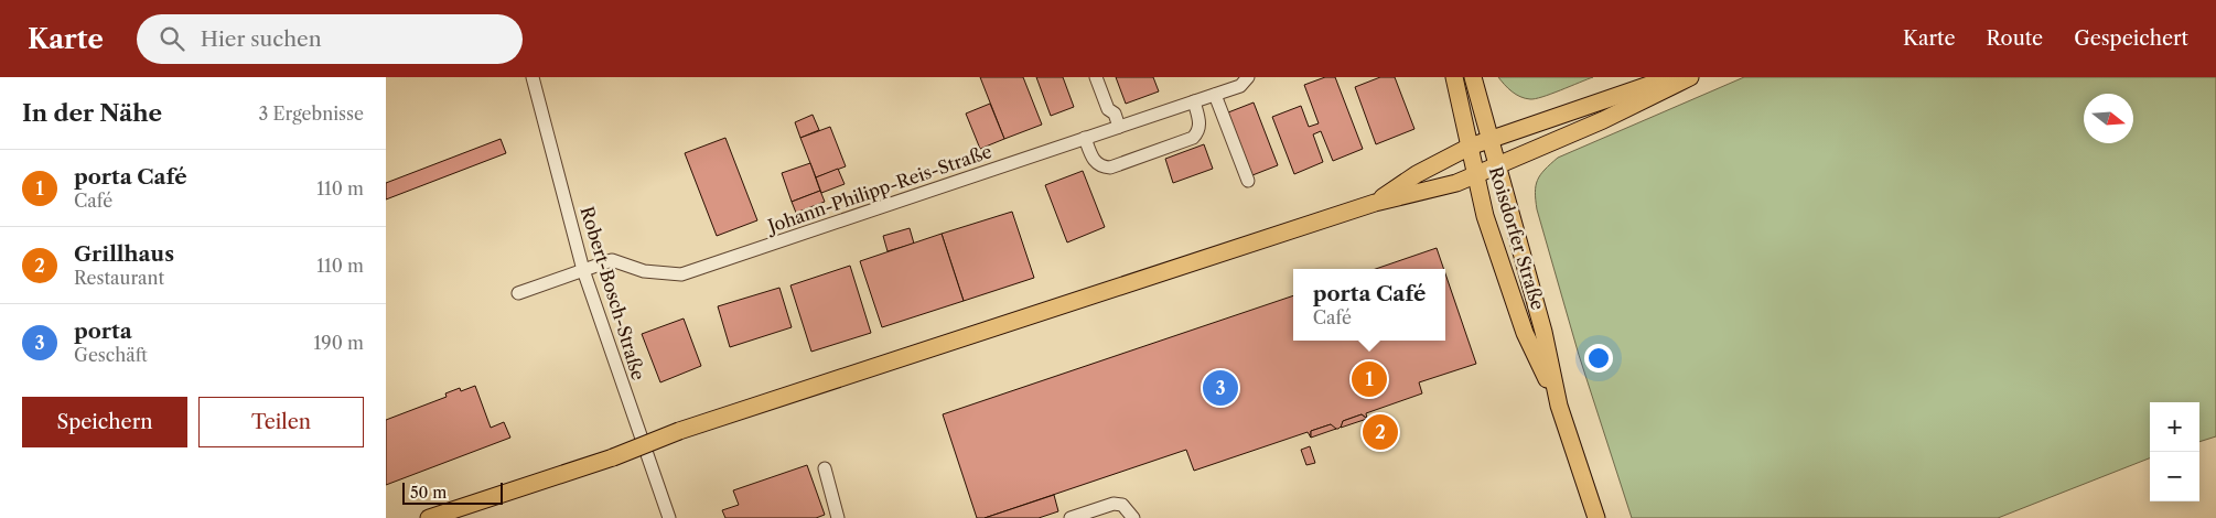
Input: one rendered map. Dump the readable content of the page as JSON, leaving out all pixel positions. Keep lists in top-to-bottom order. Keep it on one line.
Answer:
{"streets":{"main road":["Roisdorfer Straße"],"street":["Johann-Philipp-Reis-Straße","Robert-Bosch-Straße"]},"crossings":[["Johann-Philipp-Reis-Straße","Robert-Bosch-Straße"]],"scale_bar":"50 m","north":"right","page":{"header":"Karte","search":"Hier suchen","nav":["Karte","Route","Gespeichert"],"heading":["In der Nähe","3 Ergebnisse"],"list":[{"mark":"1","name":"porta Café","note":"Café","value":"110 m"},{"mark":"2","name":"Grillhaus","note":"Restaurant","value":"110 m"},{"mark":"3","name":"porta","note":"Geschäft","value":"190 m"}],"popup":["porta Café","Café"],"pins":["1","3","2"],"buttons":["Speichern","Teilen"],"map_buttons":["+","−"],"scale":"50 m"}}
